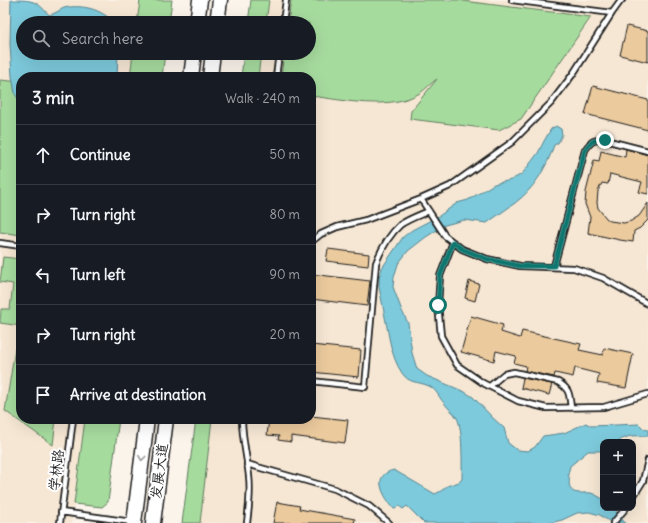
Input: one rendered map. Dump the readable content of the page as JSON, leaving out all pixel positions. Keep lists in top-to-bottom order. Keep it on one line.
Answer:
{"streets":{"main road":["发展大道"],"lane":["学林路"]},"page":{"search":"Search here","heading":["3 min","Walk · 240 m"],"list":[["Continue","50 m"],["Turn right","80 m"],["Turn left","90 m"],["Turn right","20 m"],"Arrive at destination"],"map_buttons":["+","−"]}}
